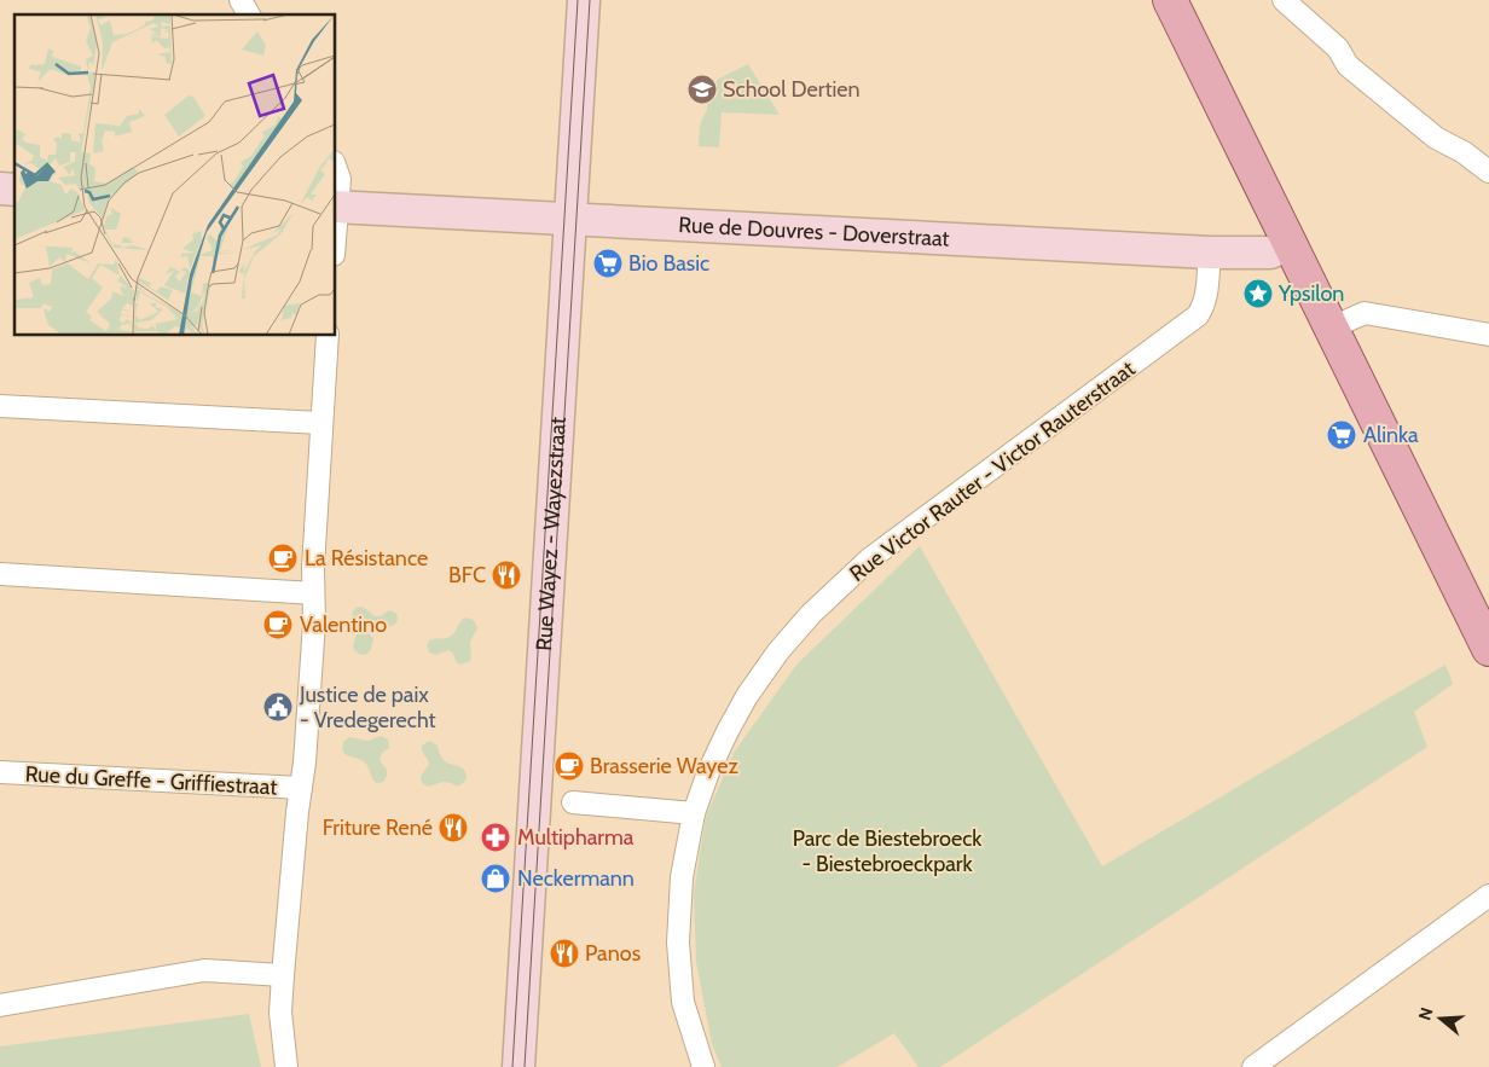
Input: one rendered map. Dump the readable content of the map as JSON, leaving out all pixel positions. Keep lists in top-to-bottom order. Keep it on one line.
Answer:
{"streets":{"street":["Rue de Douvres - Doverstraat","Rue Victor Rauter - Victor Rauterstraat","Rue Wayez - Wayezstraat","Rue du Greffe - Griffiestraat"]},"crossings":[["Rue de Douvres - Doverstraat","Rue Victor Rauter - Victor Rauterstraat"],["Rue de Douvres - Doverstraat","Rue Wayez - Wayezstraat"]],"parks":["Parc de Biestebroeck - Biestebroeckpark"],"places":{"school or university":["School Dertien"],"supermarket":["Bio Basic","Alinka"],"place":["Ypsilon"],"cafe":["La Résistance","Valentino","Brasserie Wayez"],"restaurant":["BFC","Friture René","Panos"],"public building":["Justice de paix - Vredegerecht"],"pharmacy":["Multipharma"],"shop":["Neckermann"]},"north":"left"}
